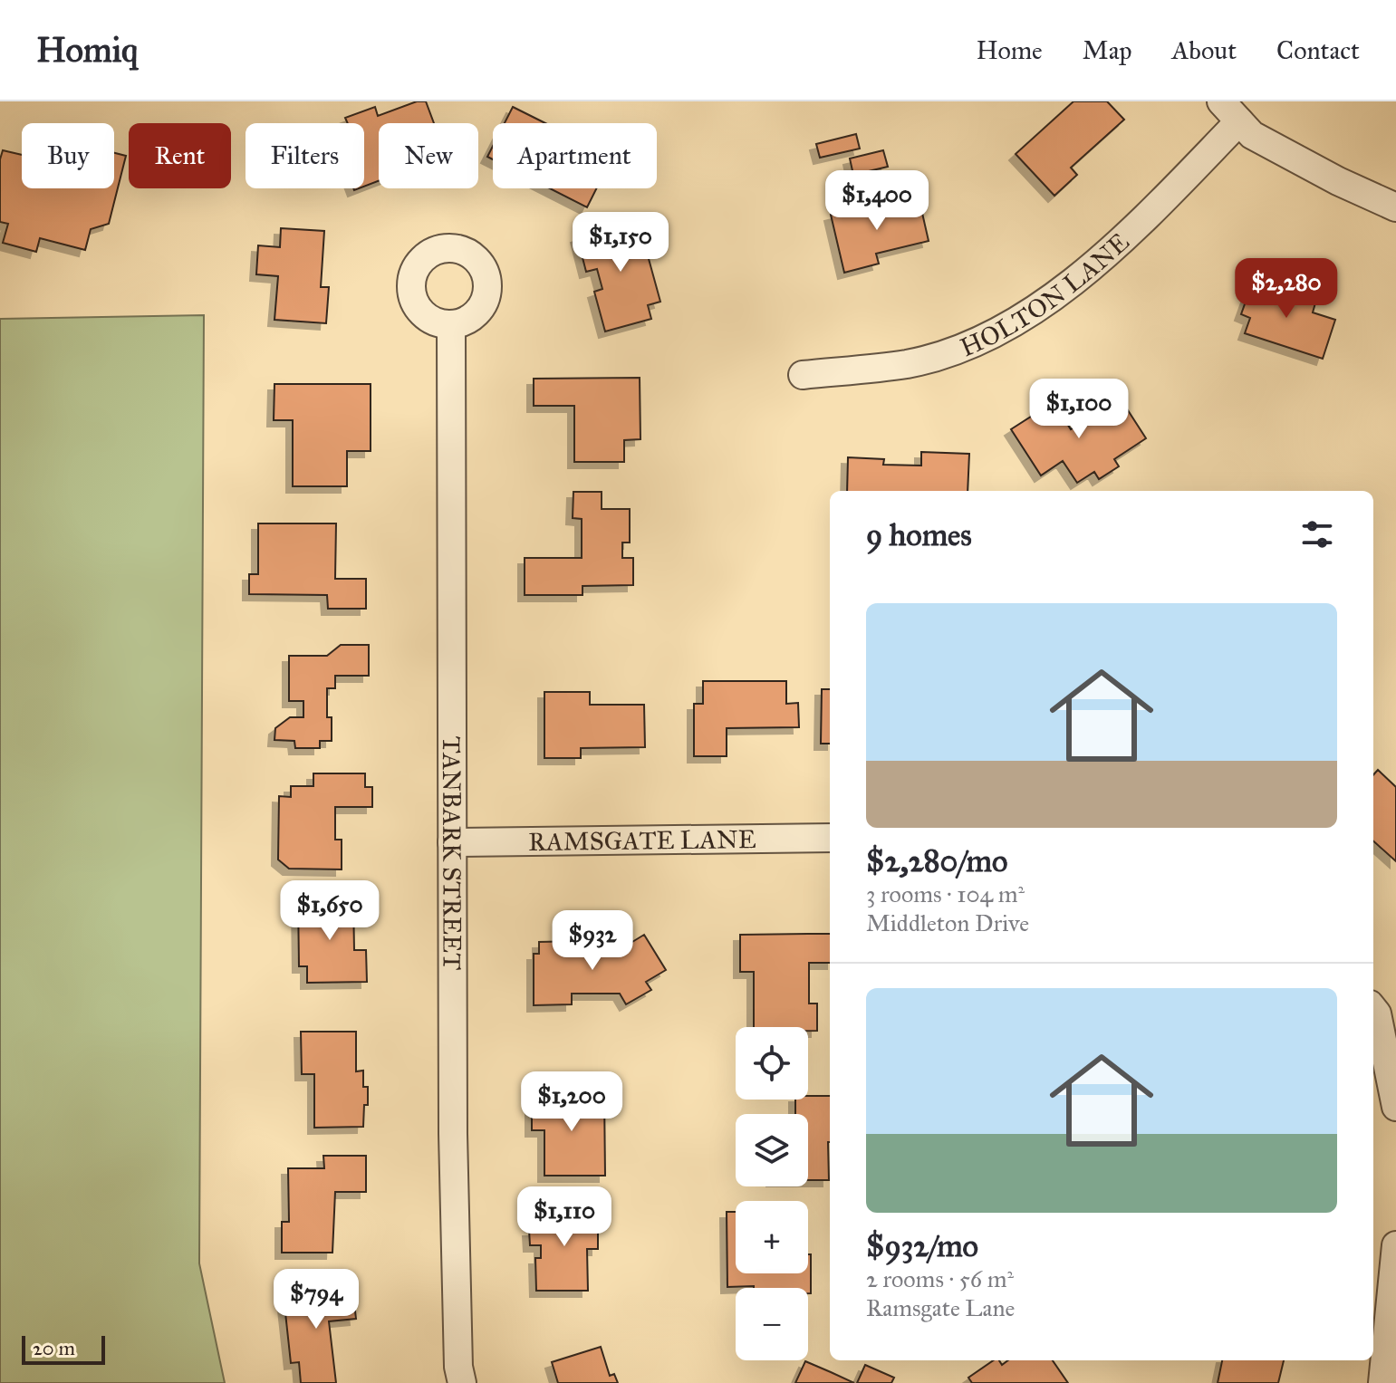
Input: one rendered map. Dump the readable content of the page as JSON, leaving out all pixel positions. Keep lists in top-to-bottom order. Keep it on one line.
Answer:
{"streets":{"street":["HOLTON LANE","RAMSGATE LANE","TANBARK STREET"]},"crossings":[["RAMSGATE LANE","TANBARK STREET"]],"scale_bar":"20 m","page":{"header":"Homiq","nav":["Home","Map","About","Contact"],"chip":["Buy","Rent","Filters","New","Apartment"],"price":["$1,400","$1,150","$2,280","$1,100","$1,650","$932","$1,200","$1,110","$794"],"heading":"9 homes","list":[{"name":"$2,280/mo","note":"3 rooms · 104 m² · Middleton Drive"},{"name":"$932/mo","note":"2 rooms · 56 m² · Ramsgate Lane"}],"map_buttons":["+","−"],"scale":"20 m"}}
